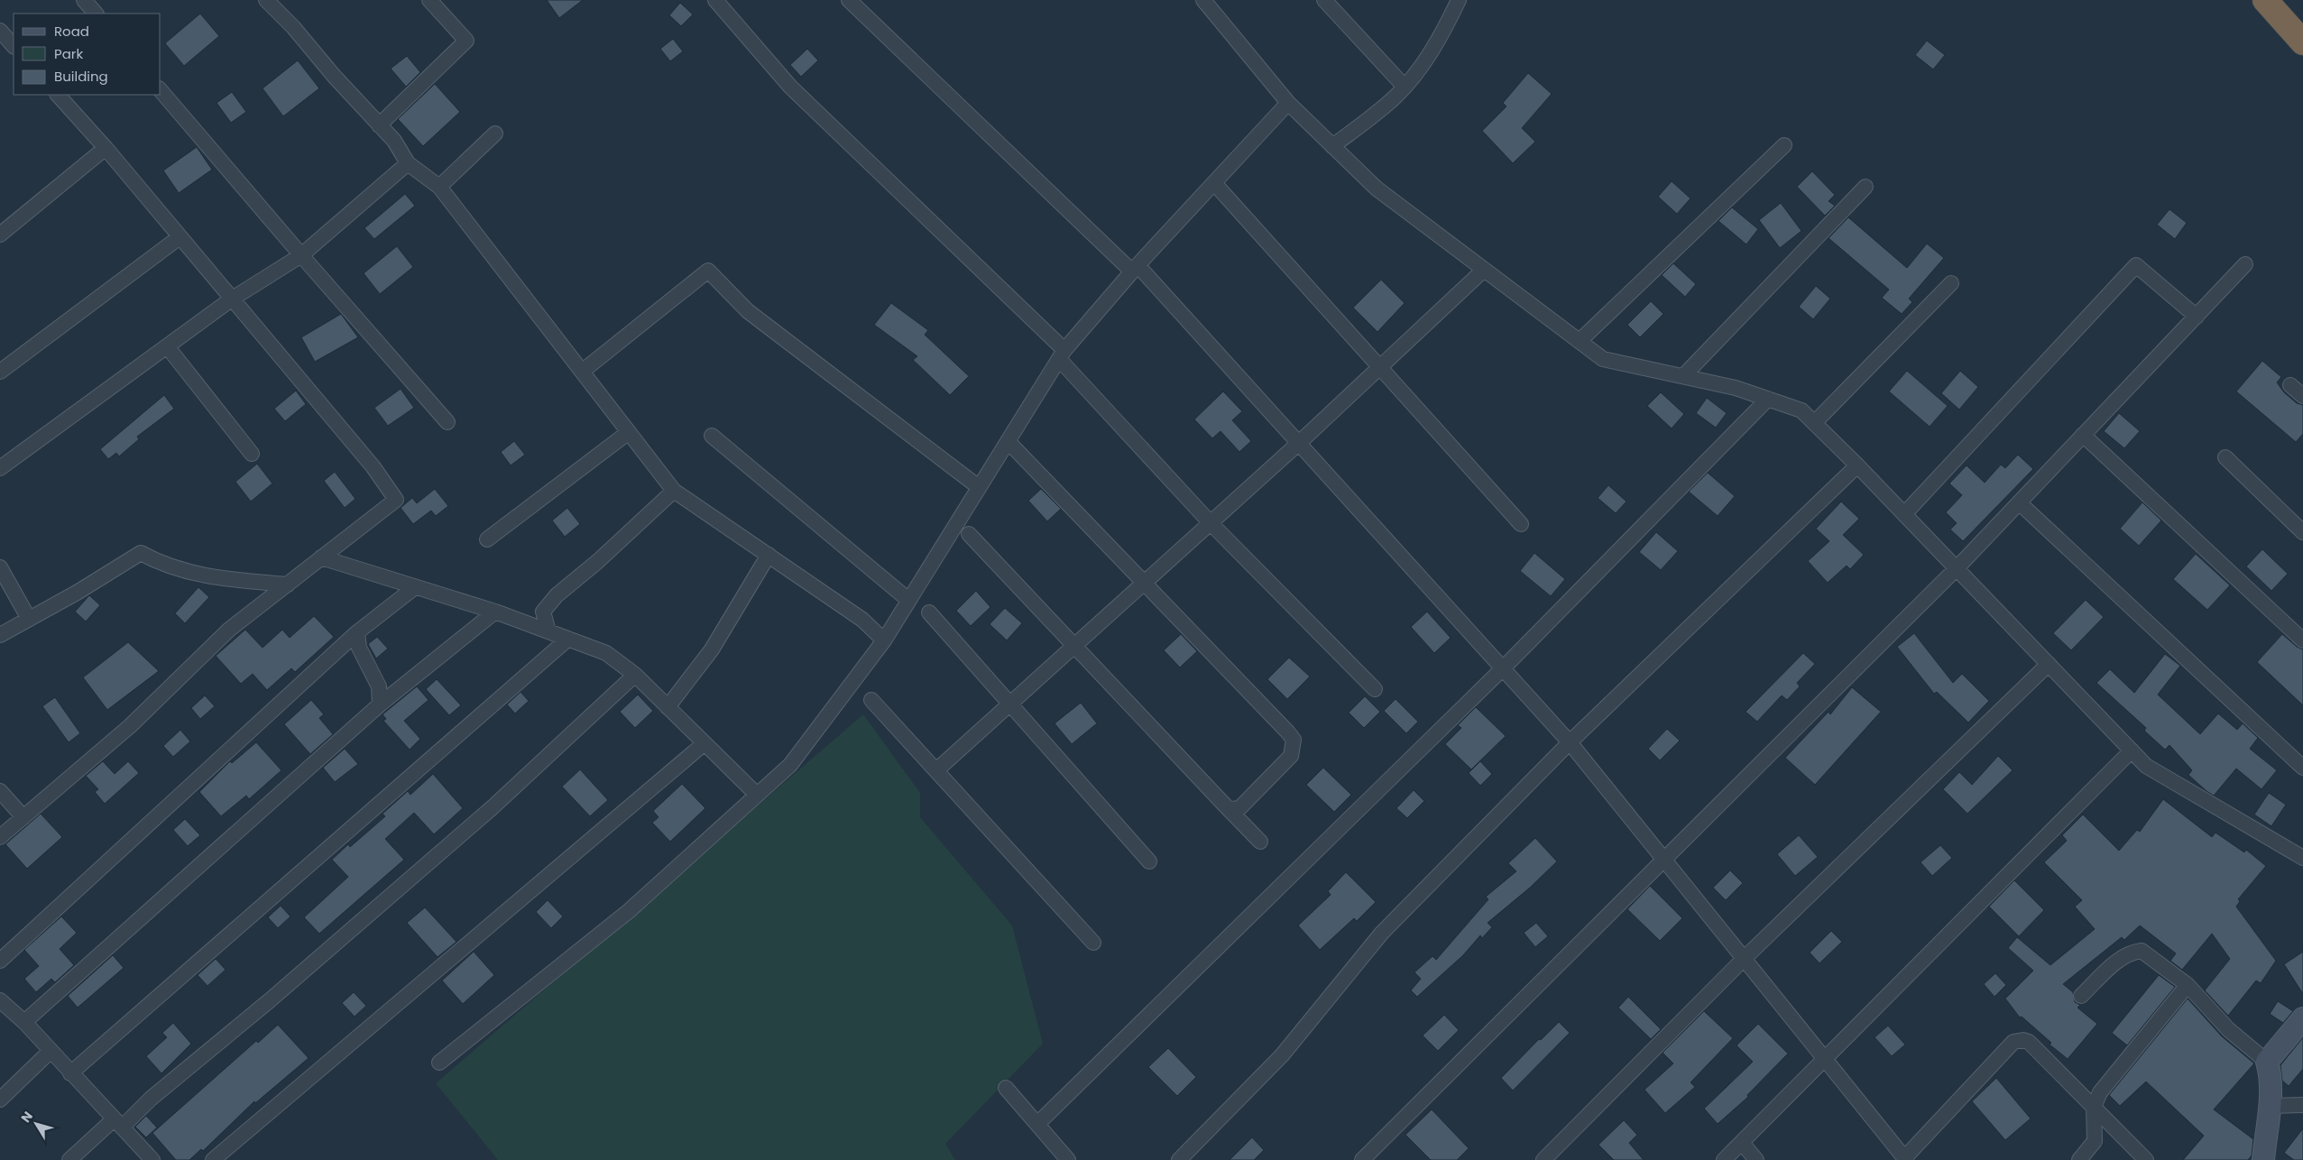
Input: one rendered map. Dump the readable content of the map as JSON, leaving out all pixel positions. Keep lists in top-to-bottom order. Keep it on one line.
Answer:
{"legend":["Road","Park","Building"],"north":"top left"}
